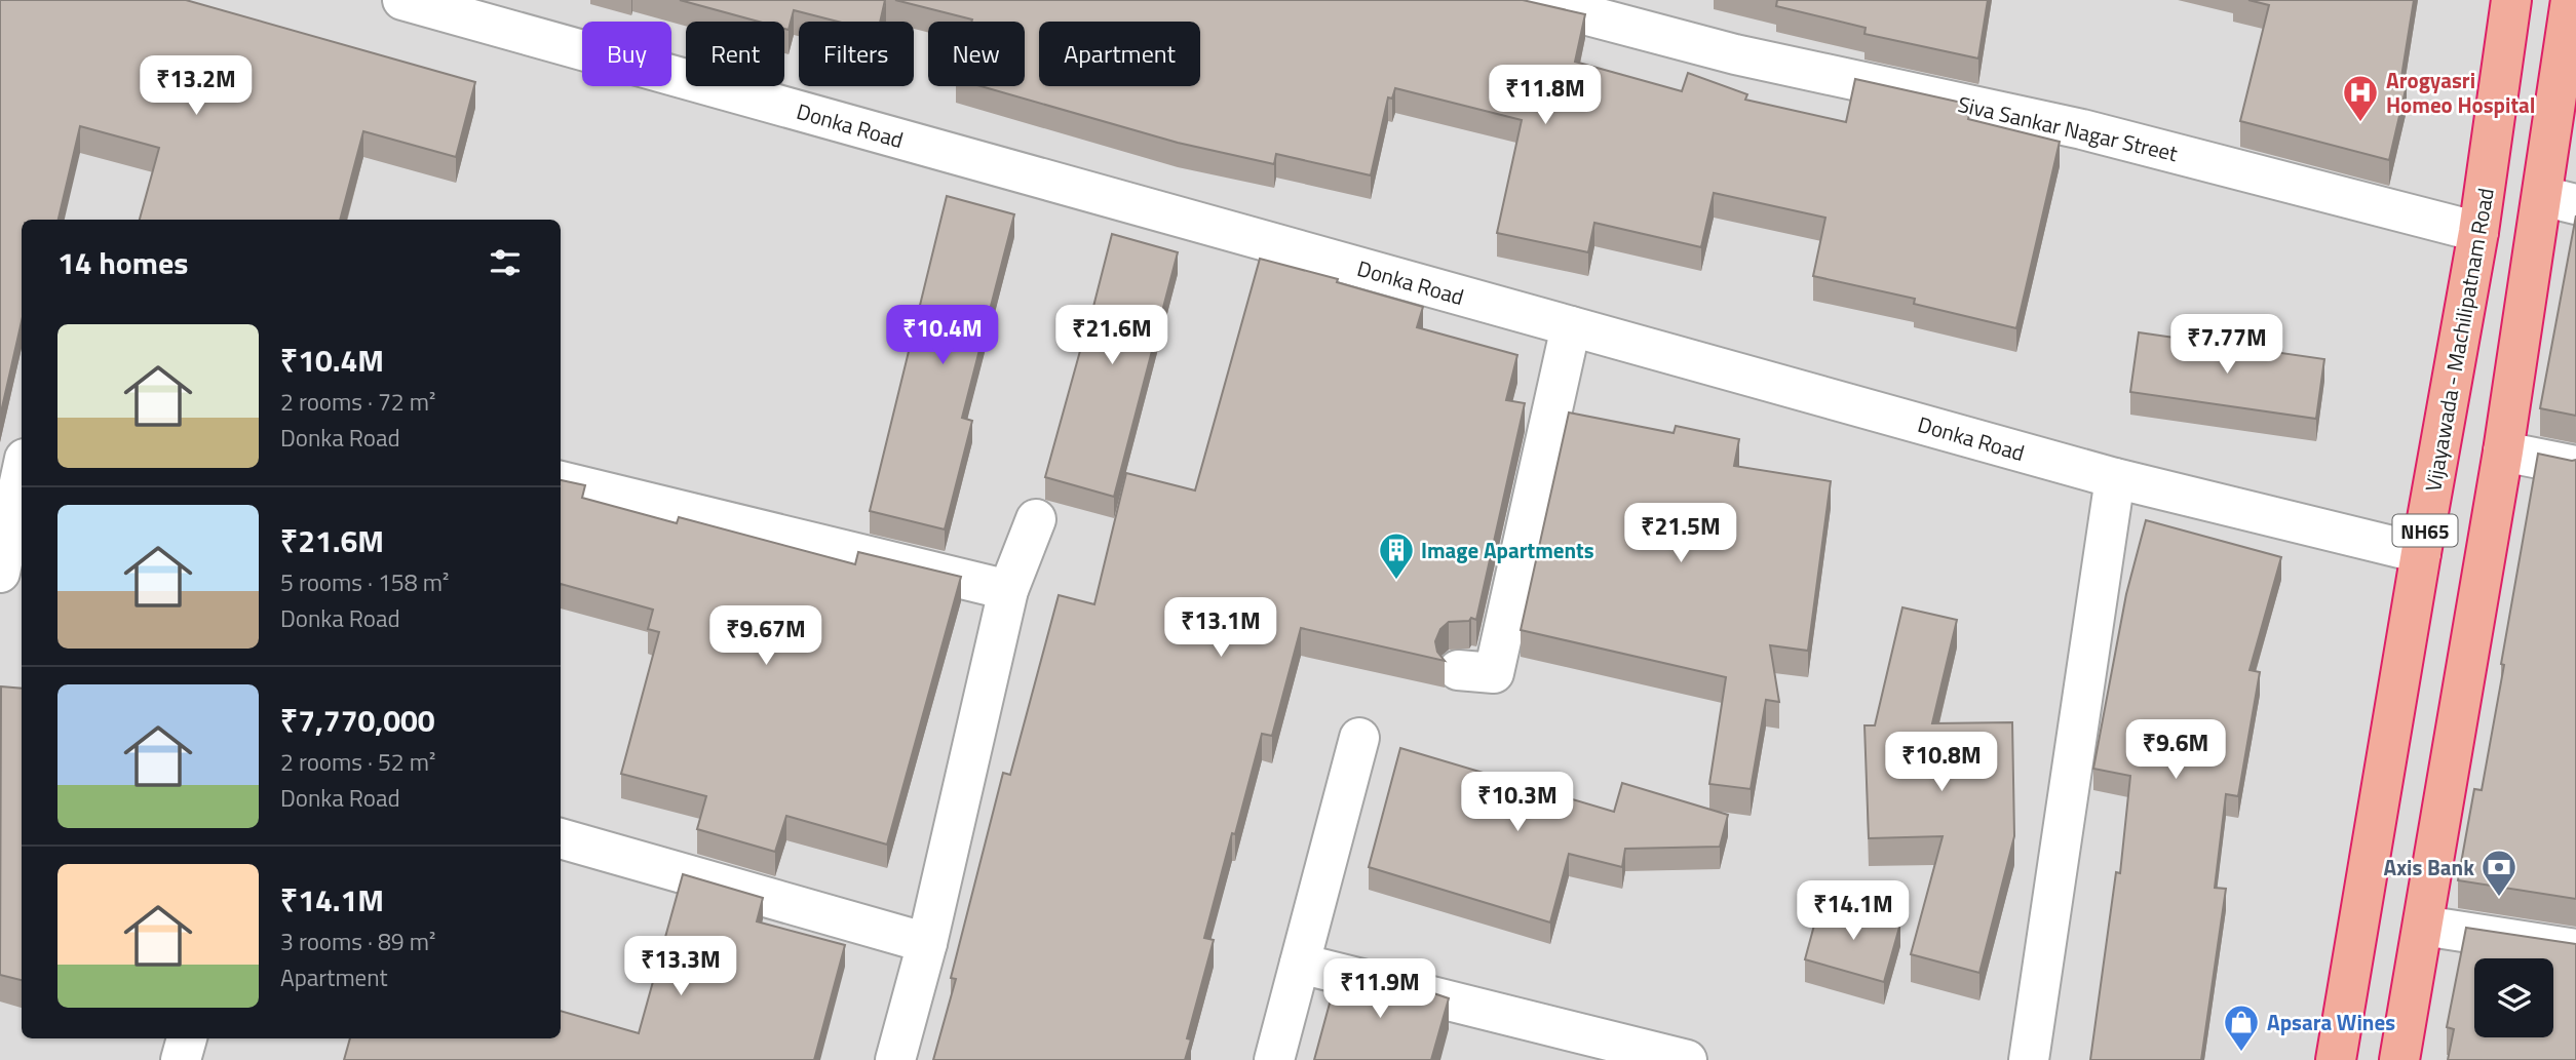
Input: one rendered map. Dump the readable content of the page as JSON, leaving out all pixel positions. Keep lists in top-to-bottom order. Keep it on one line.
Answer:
{"streets":{"highway":["Vijayawada - Machilipatnam Road","NH65"],"street":["Donka Road","Siva Sankar Nagar Street"]},"crossings":[["Donka Road","Vijayawada - Machilipatnam Road"],["Siva Sankar Nagar Street","Vijayawada - Machilipatnam Road"]],"places":{"hospital":["Arogyasri Homeo Hospital"],"building":["Image Apartments"],"bank":["Axis Bank"],"shop":["Apsara Wines"]},"page":{"chip":["Buy","Rent","Filters","New","Apartment"],"price":["₹13.2M","₹11.8M","₹10.4M","₹21.6M","₹7.77M","₹21.5M","₹13.1M","₹9.67M","₹9.6M","₹10.8M","₹10.3M","₹14.1M","₹13.3M","₹11.9M"],"heading":"14 homes","list":[{"name":"₹10.4M","note":"2 rooms · 72 m² · Donka Road"},{"name":"₹21.6M","note":"5 rooms · 158 m² · Donka Road"},{"name":"₹7,770,000","note":"2 rooms · 52 m² · Donka Road"},{"name":"₹14.1M","note":"3 rooms · 89 m² · Apartment"}]}}
